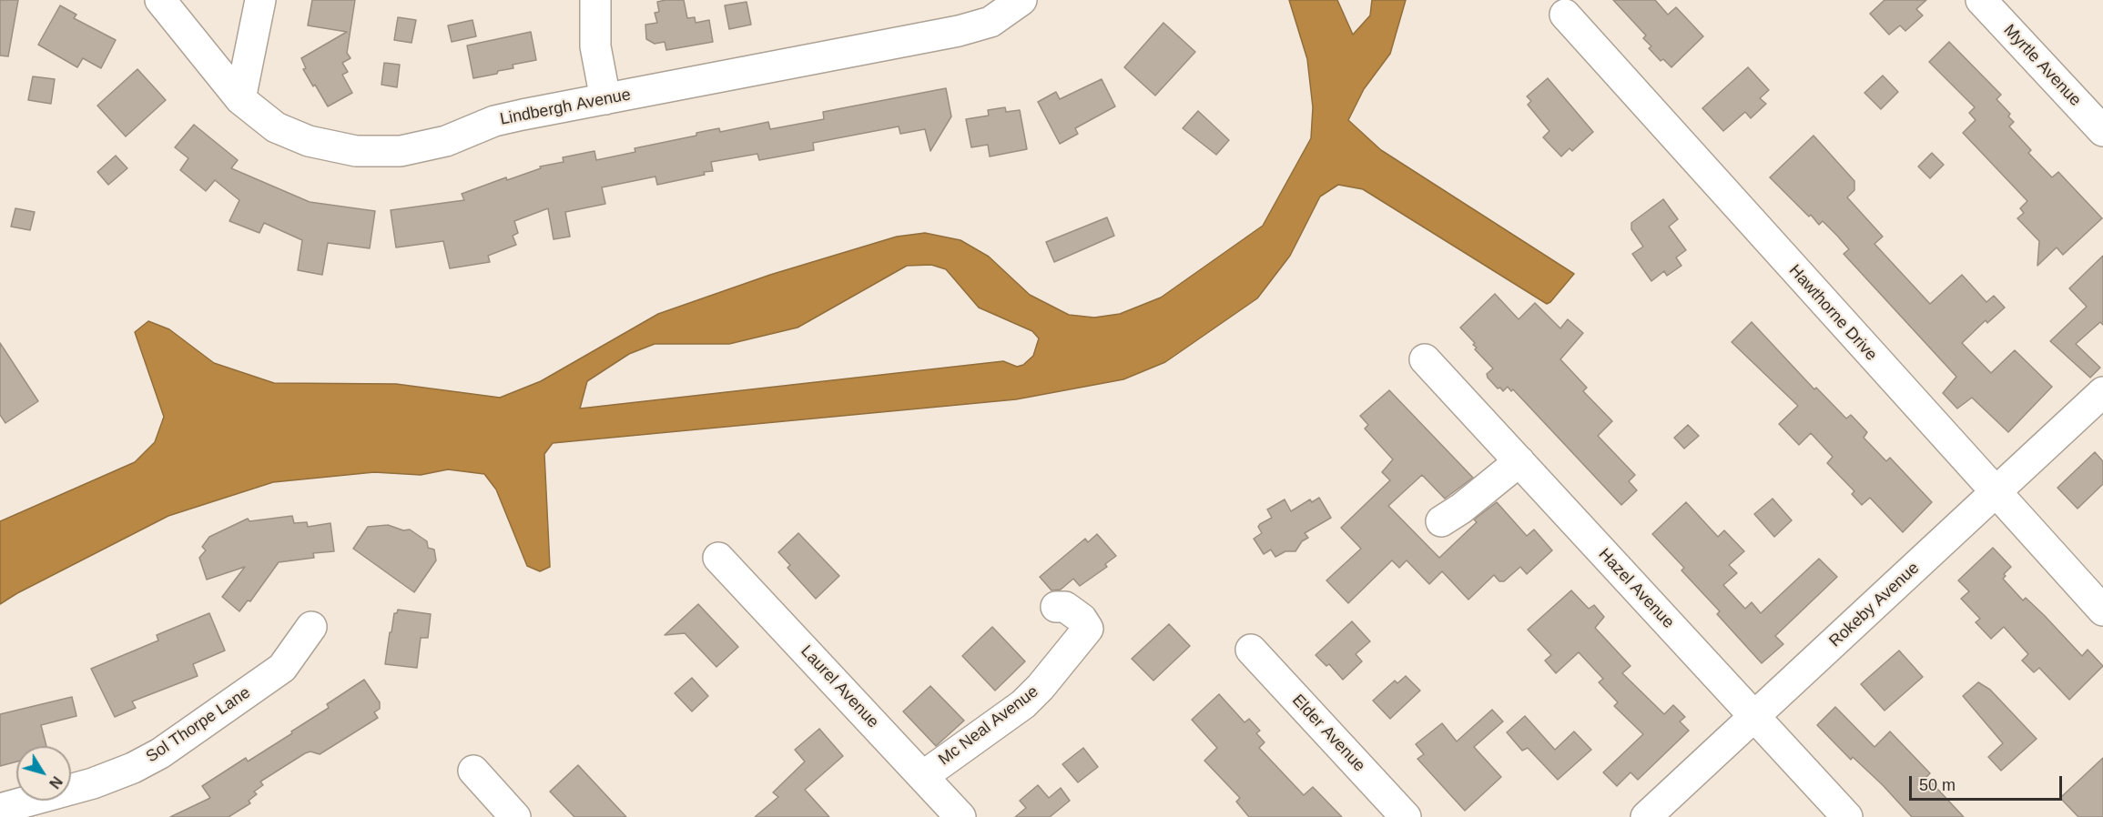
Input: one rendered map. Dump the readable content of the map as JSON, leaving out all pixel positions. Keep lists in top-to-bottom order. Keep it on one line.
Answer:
{"streets":{"street":["Myrtle Avenue","Lindbergh Avenue","Hawthorne Drive","Hazel Avenue","Rokeby Avenue","Laurel Avenue","Sol Thorpe Lane","Mc Neal Avenue","Elder Avenue"]},"crossings":[["Hawthorne Drive","Rokeby Avenue"],["Hazel Avenue","Rokeby Avenue"],["Laurel Avenue","Mc Neal Avenue"]],"scale_bar":"50 m","north":"bottom right"}
